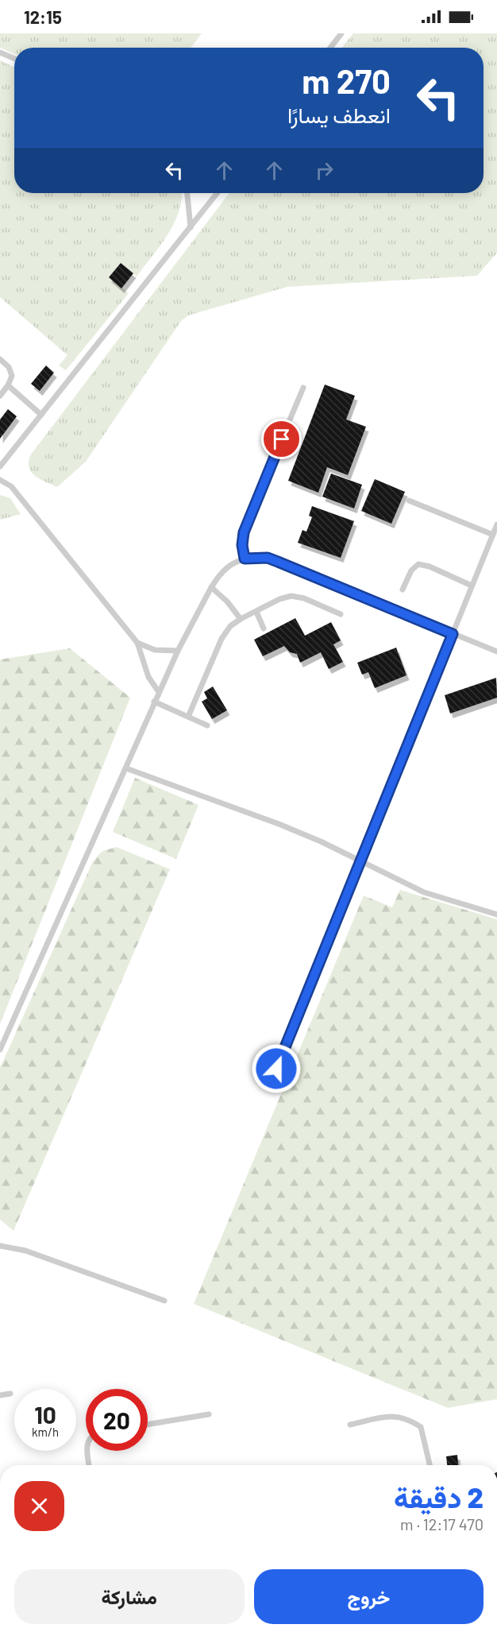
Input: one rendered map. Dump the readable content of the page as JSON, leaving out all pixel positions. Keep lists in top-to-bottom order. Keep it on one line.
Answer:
{"page":{"status":"12:15","turn":["270 m","انعطف يسارًا"],"speed":"10 km/h","limit":"20","heading":["2 دقيقة","470 m · 12:17"],"buttons":["خروج","مشاركة"]}}
